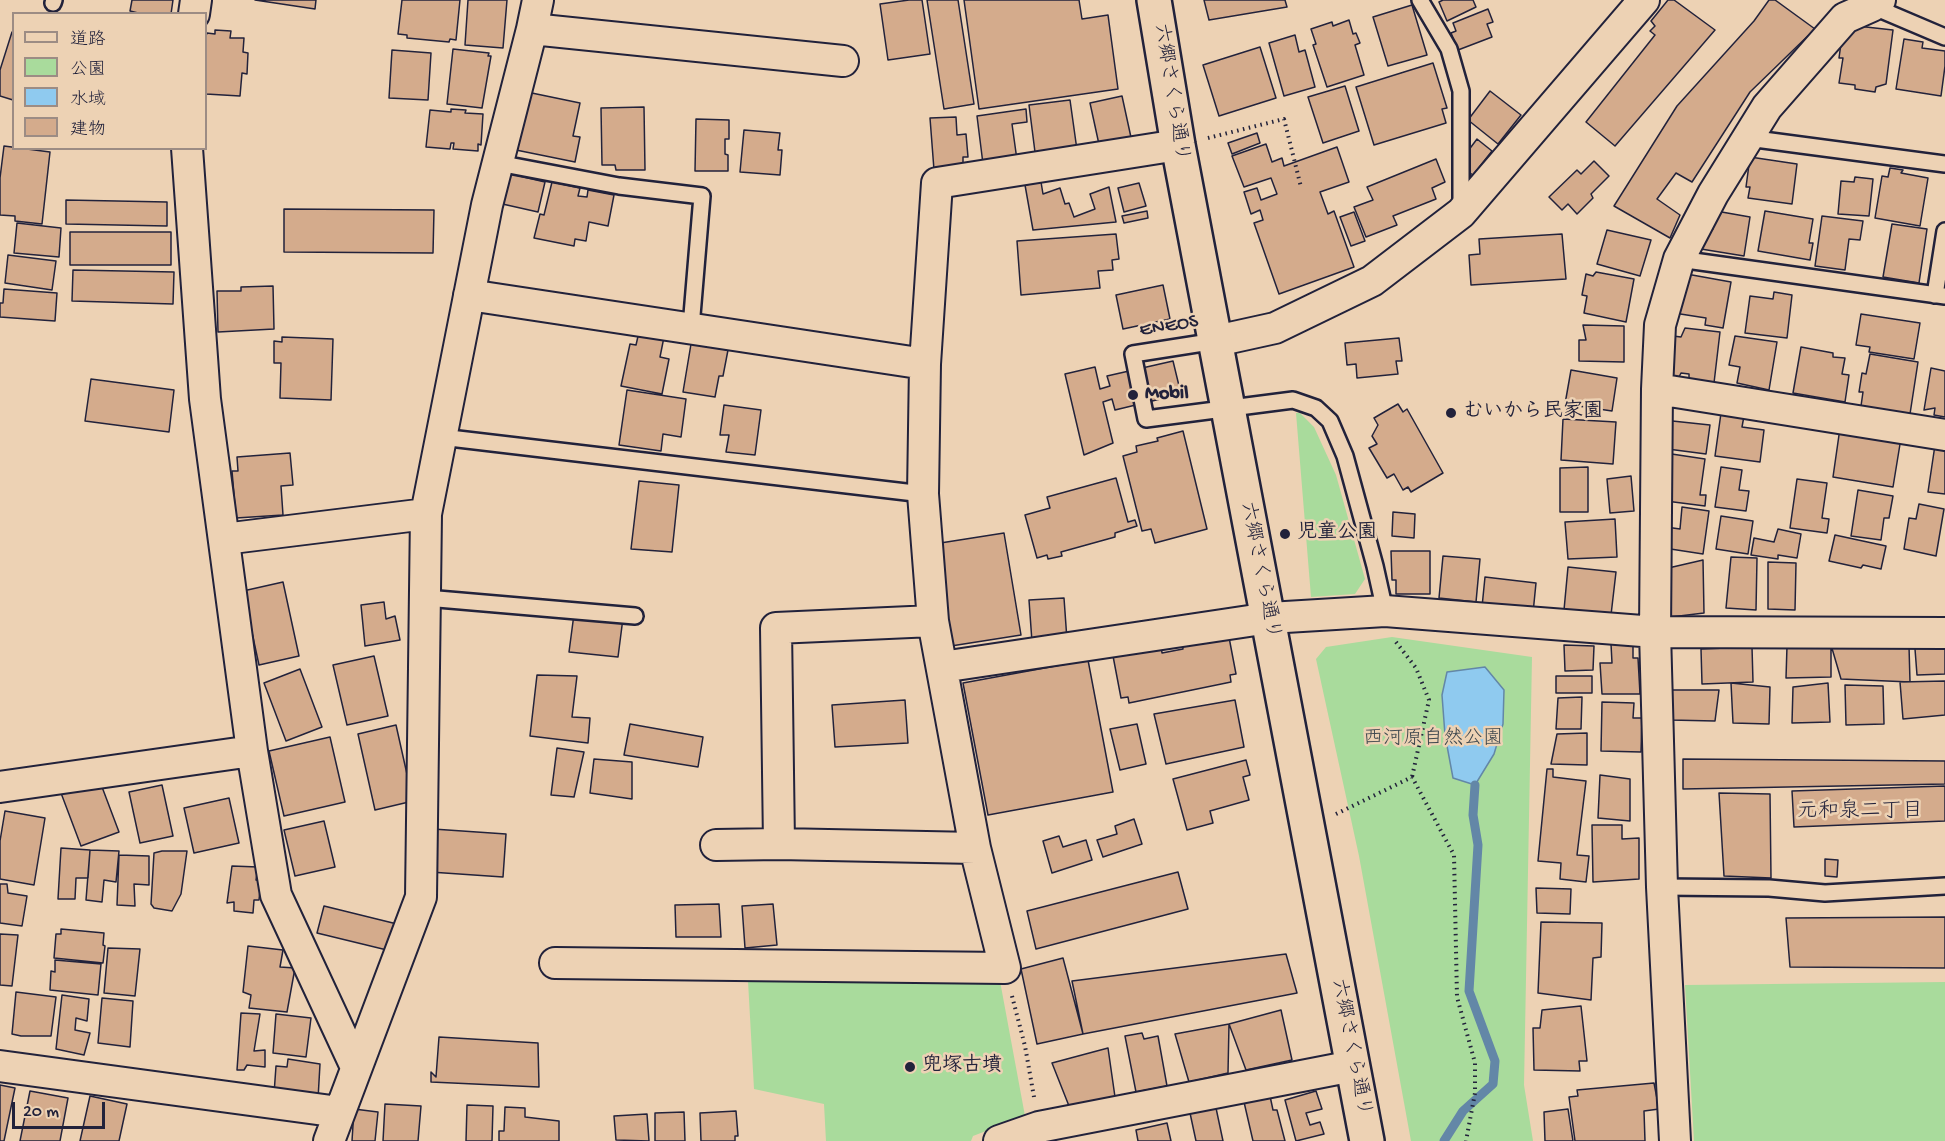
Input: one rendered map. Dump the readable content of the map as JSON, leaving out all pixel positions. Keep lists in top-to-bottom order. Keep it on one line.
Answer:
{"streets":{"main road":["六郷さくら通り"],"lane":["ENEOS"]},"crossings":[["六郷さくら通り","ENEOS"]],"districts":["元和泉二丁目"],"parks":["西河原自然公園"],"places":["Mobil","むいから民家園","児童公園","兜塚古墳"],"legend":["道路","公園","水域","建物"],"scale_bar":"20 m"}
